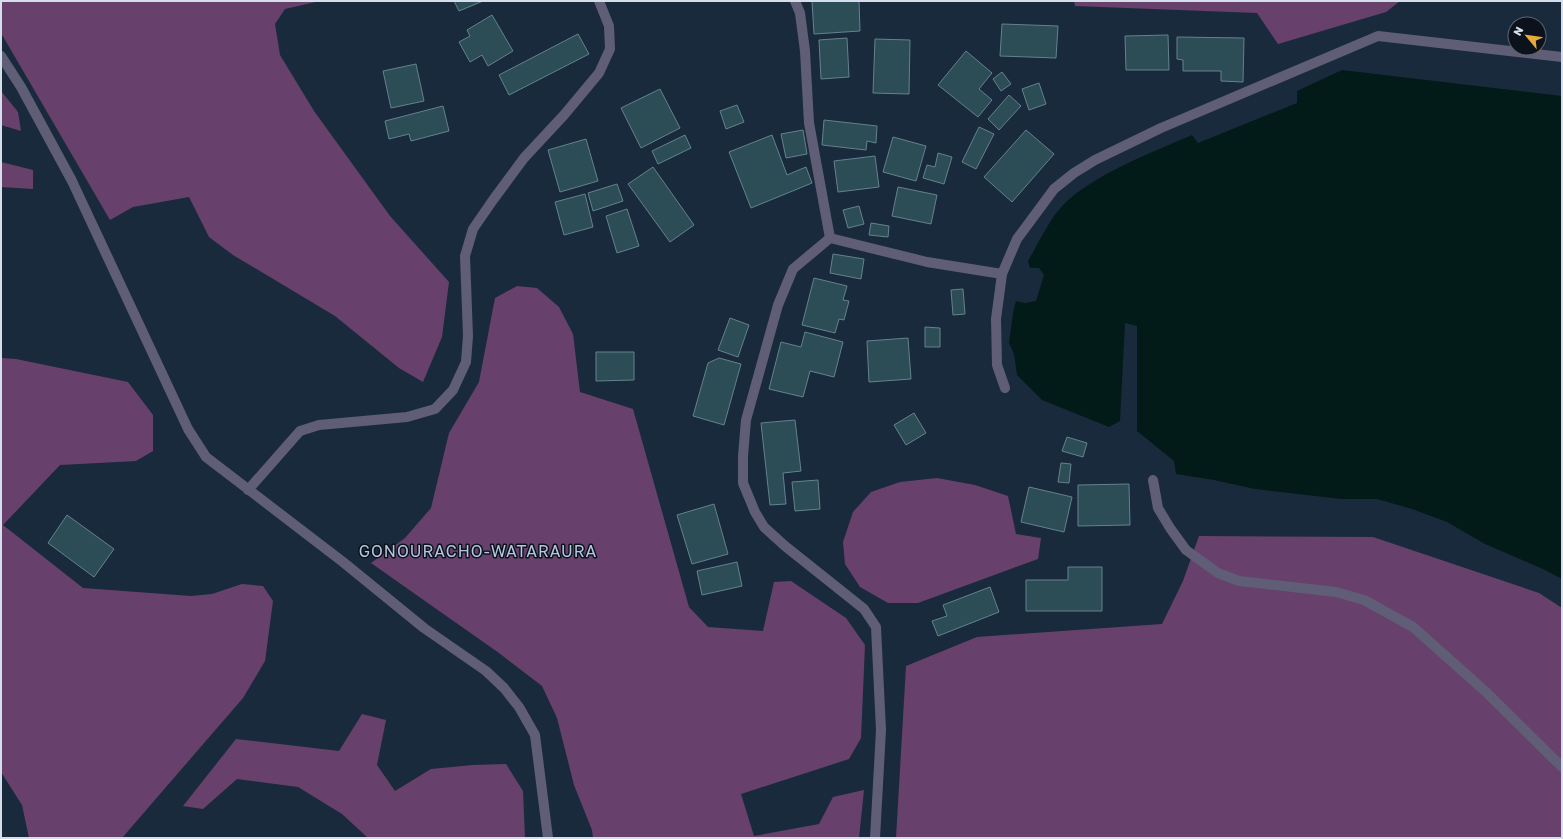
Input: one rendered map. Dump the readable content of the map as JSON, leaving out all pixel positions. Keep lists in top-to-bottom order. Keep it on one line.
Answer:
{"districts":["GONOURACHO-WATARAURA"],"north":"top left"}
